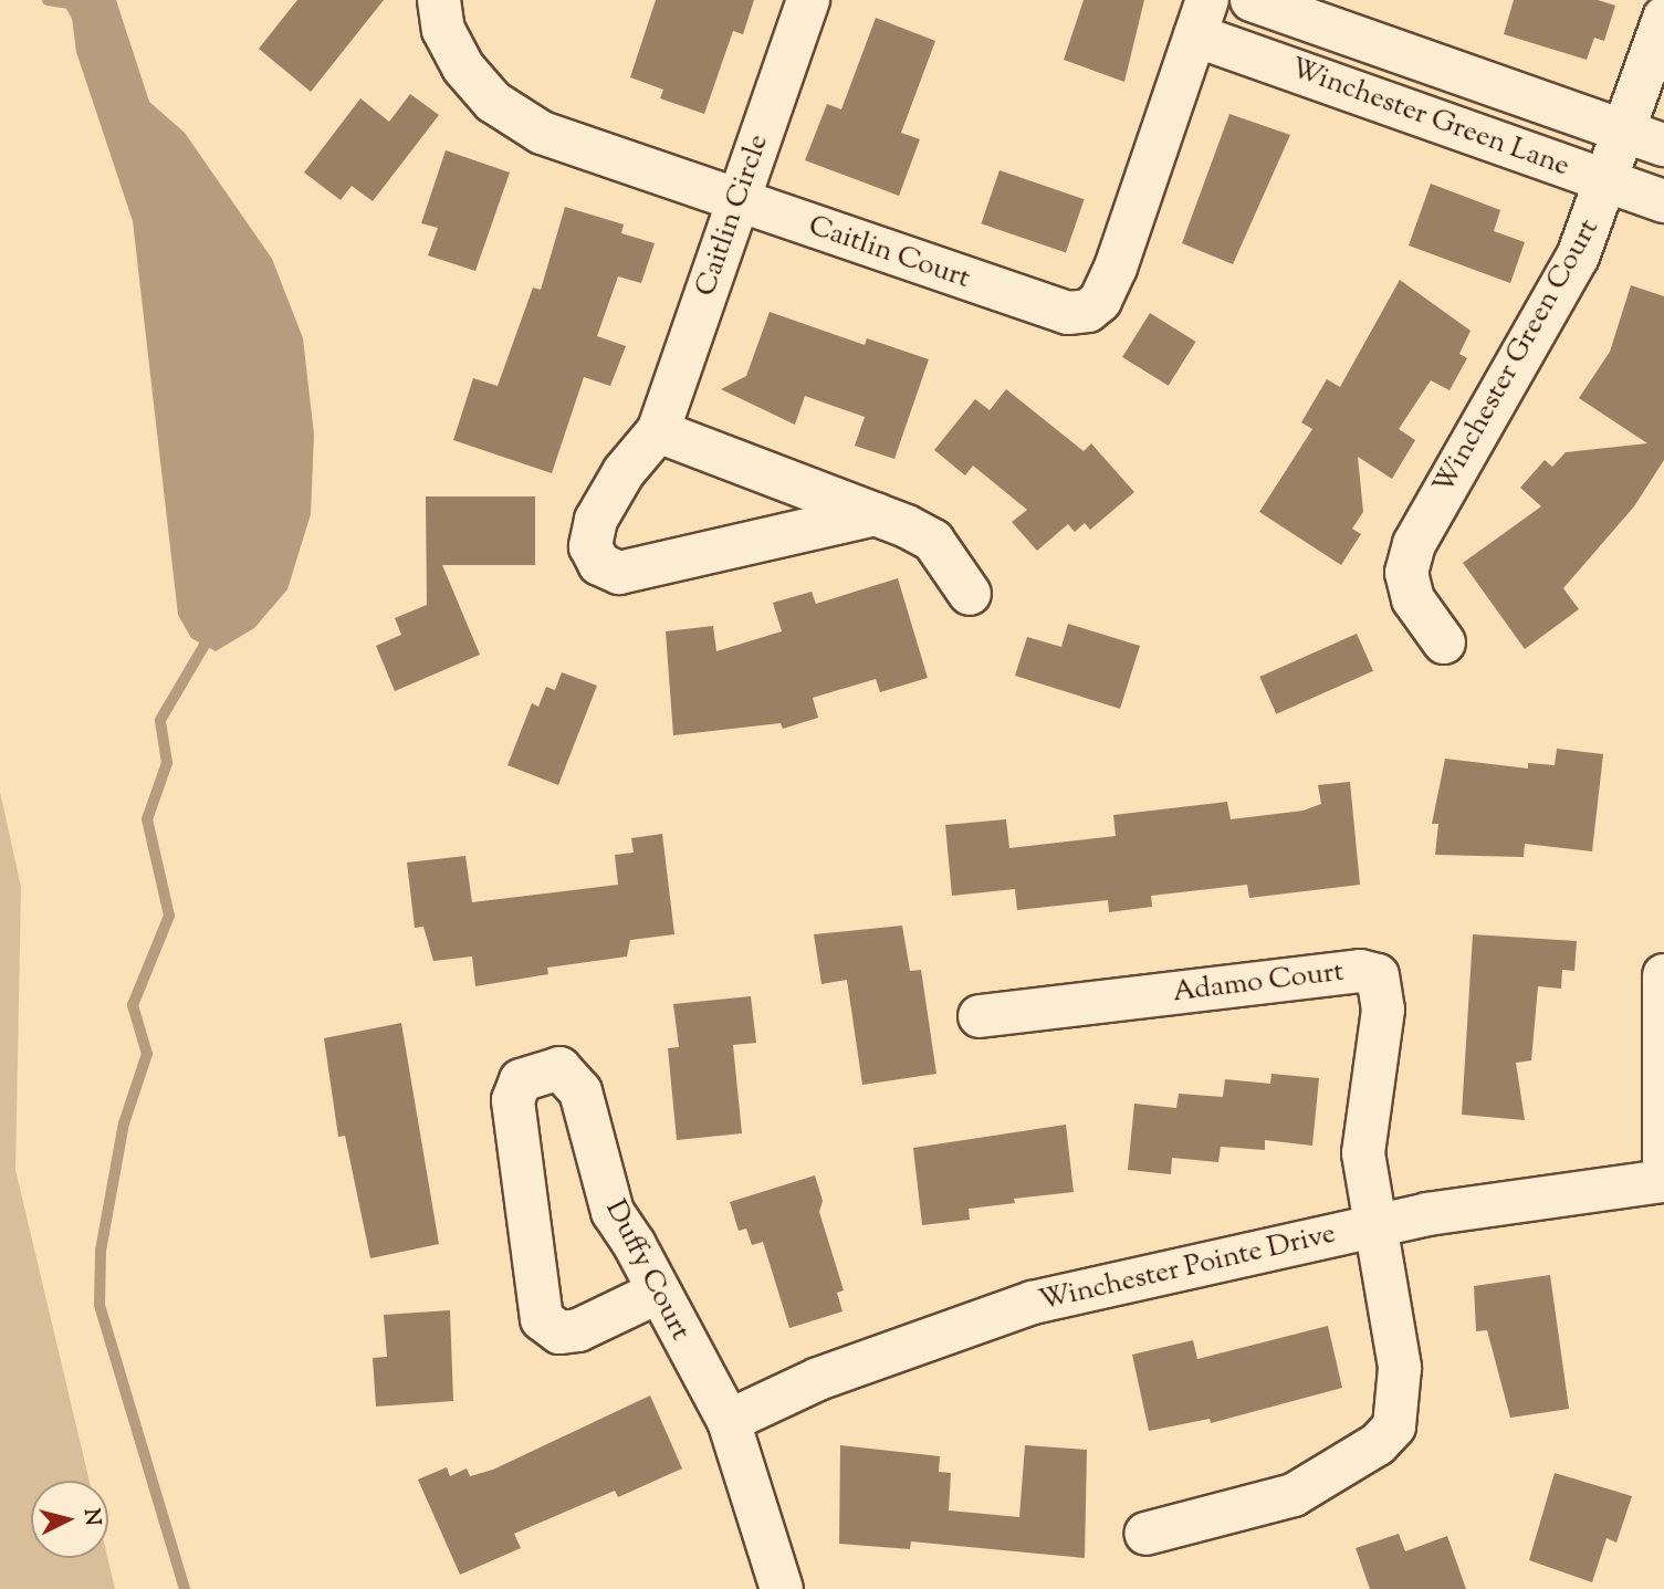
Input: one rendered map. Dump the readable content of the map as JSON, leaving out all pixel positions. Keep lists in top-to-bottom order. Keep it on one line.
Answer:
{"streets":{"street":["Winchester Green Lane","Caitlin Circle","Caitlin Court","Winchester Green Court","Adamo Court","Winchester Pointe Drive","Duffy Court"]},"crossings":[["Winchester Green Lane","Caitlin Court"],["Winchester Green Lane","Winchester Green Court"],["Caitlin Circle","Caitlin Court"],["Adamo Court","Winchester Pointe Drive"],["Winchester Pointe Drive","Duffy Court"]],"north":"right"}
